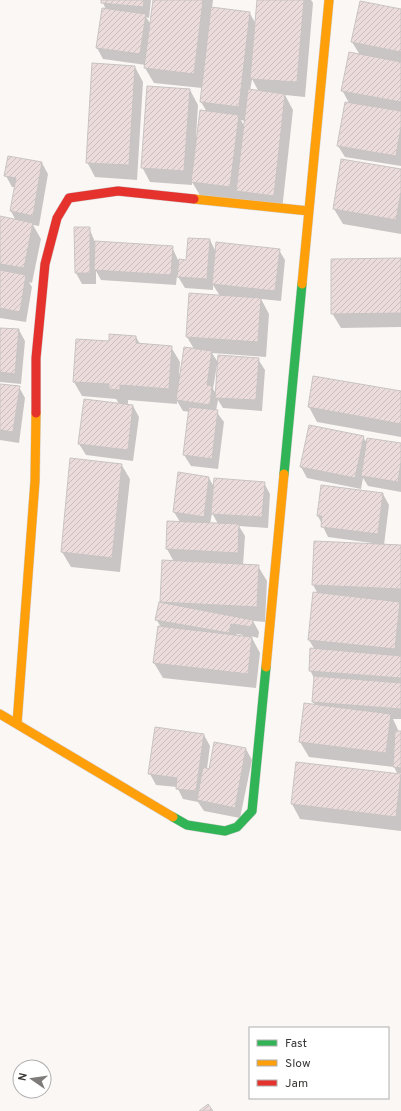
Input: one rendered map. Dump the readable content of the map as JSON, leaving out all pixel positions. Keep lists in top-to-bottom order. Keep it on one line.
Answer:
{"legend":["Fast","Slow","Jam"],"north":"left"}
